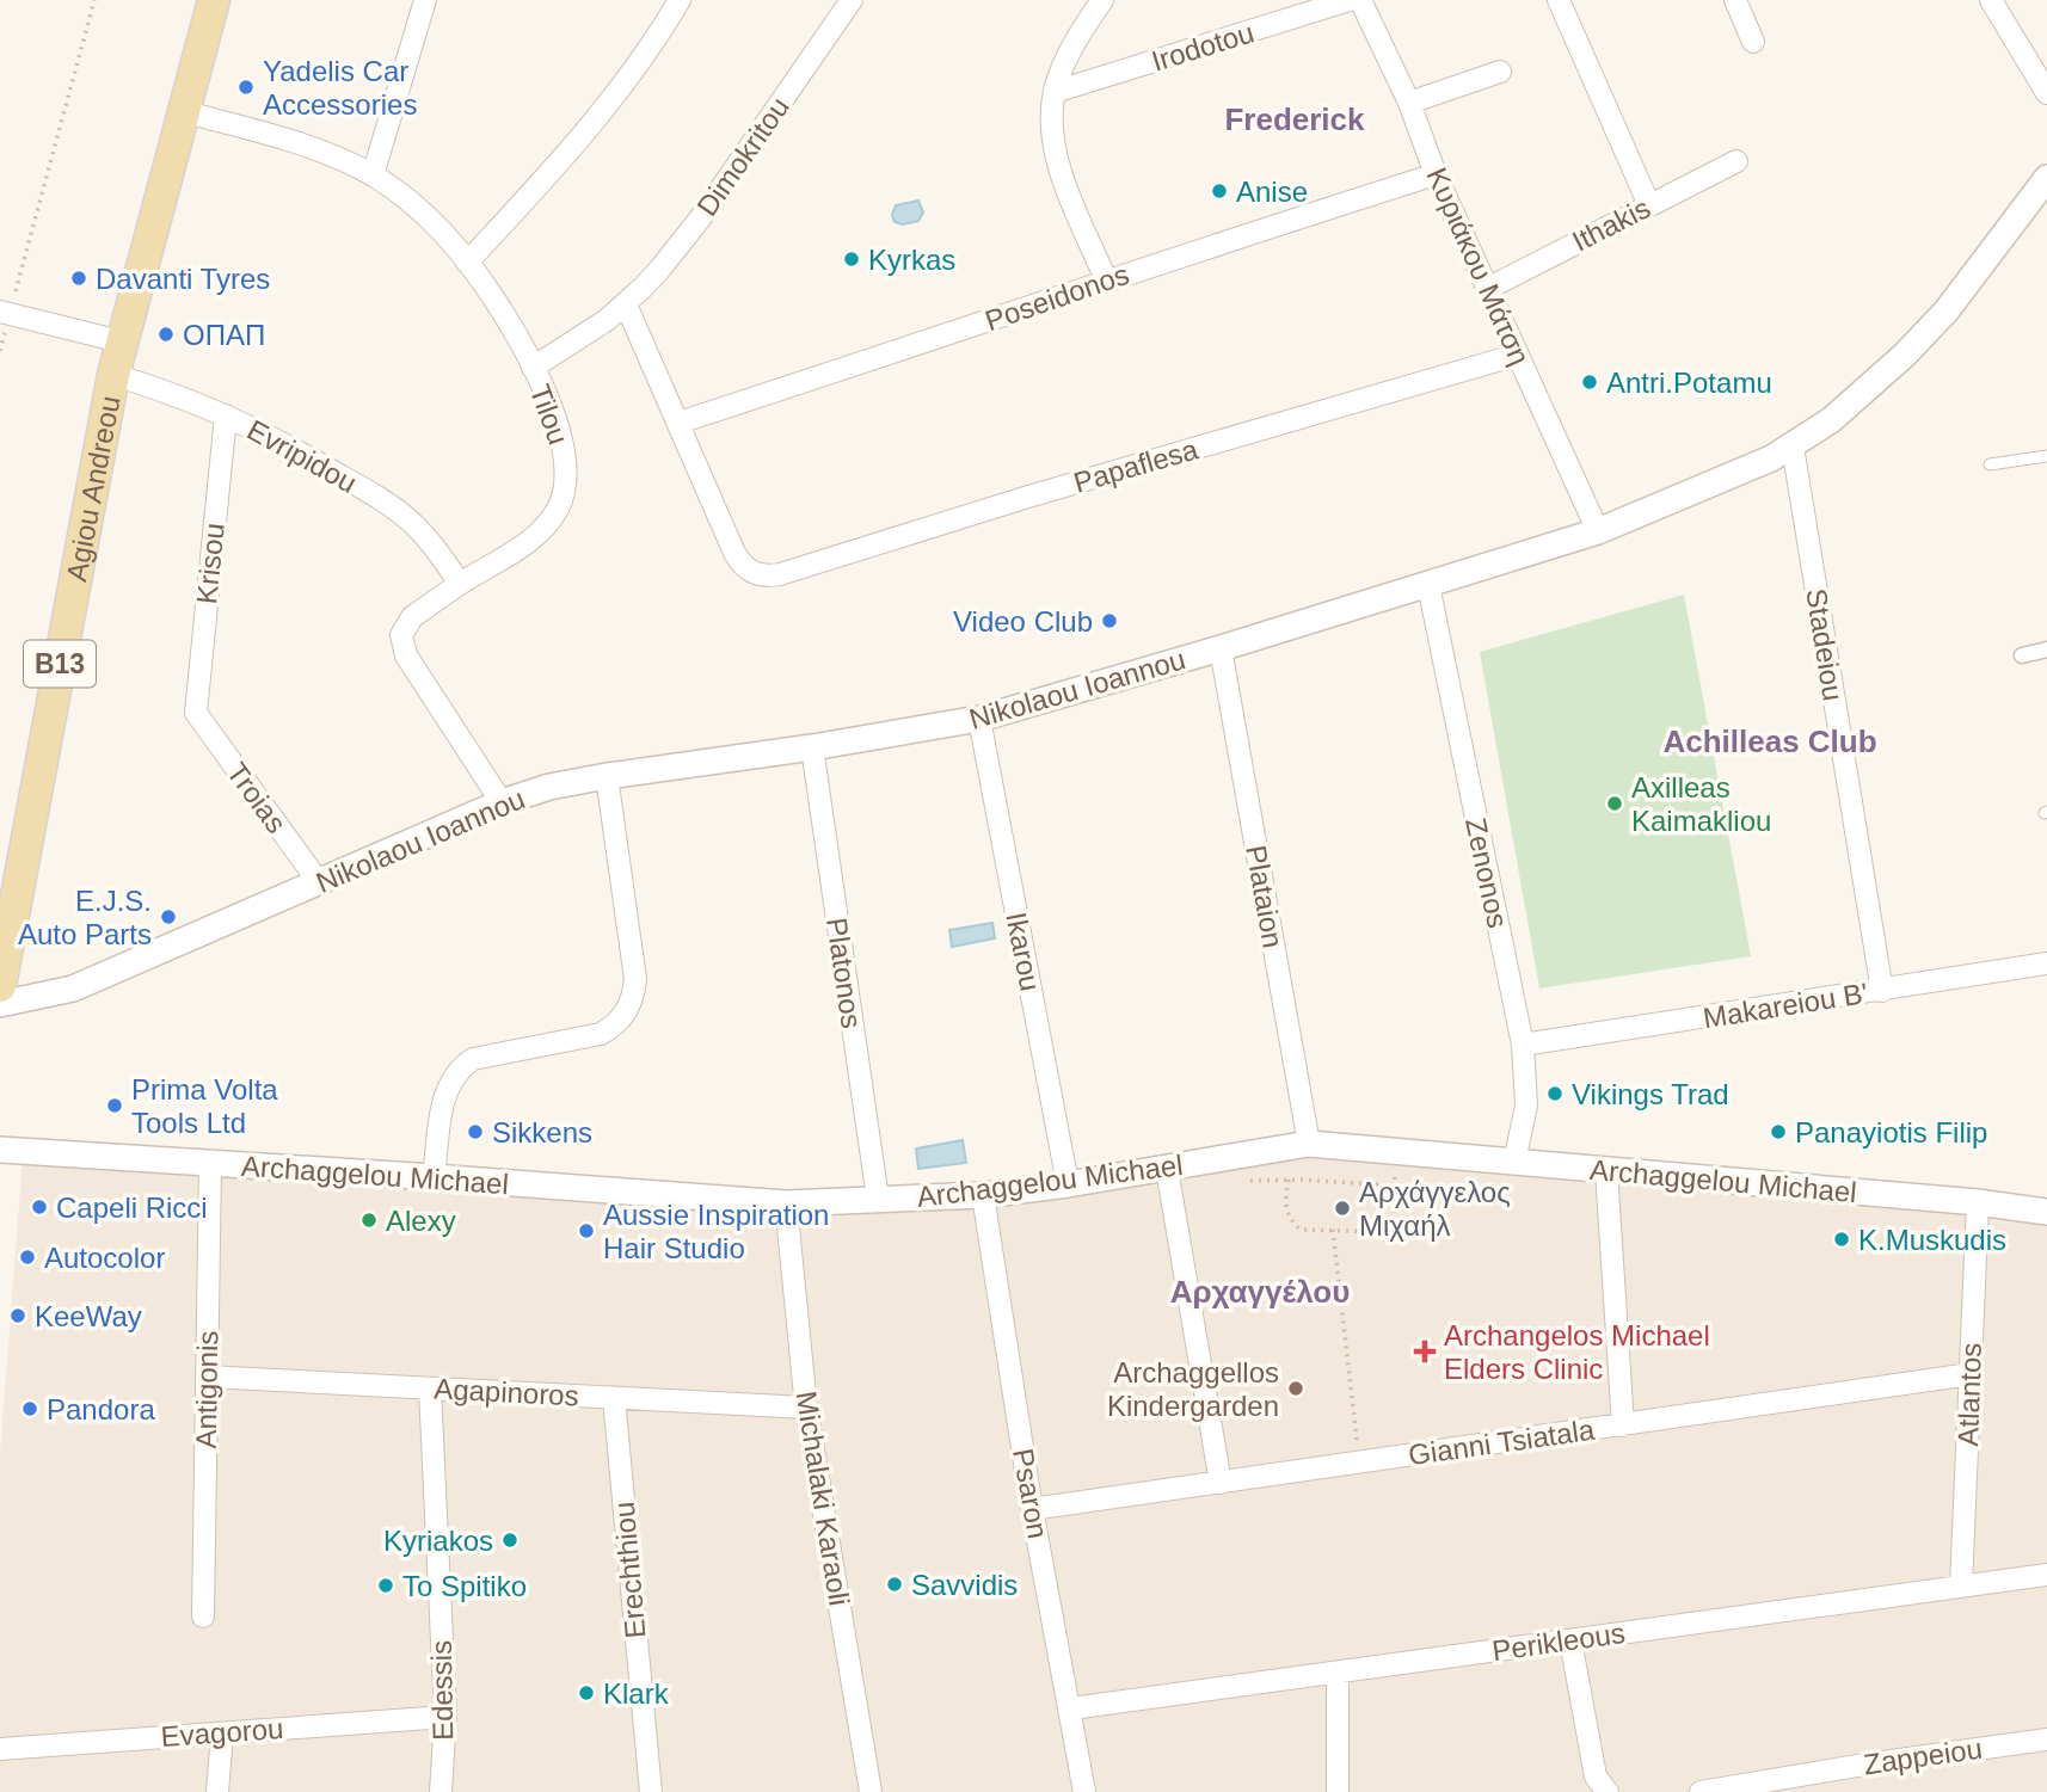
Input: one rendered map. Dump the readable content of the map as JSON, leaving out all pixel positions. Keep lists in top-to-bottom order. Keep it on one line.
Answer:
{"streets":{"main road":["Agiou Andreou","B13"],"street":["Irodotou","Dimokritou","Ithakis","Κυριάκου Μάτση","Poseidonos","Tilou","Evripidou","Papaflesa","Krisou","Stadeiou","Nikolaou Ioannou","Troias","Zenonos","Plataion","Ikarou","Platonos","Makareiou B'","Archaggelou Michael","Antigonis","Agapinoros","Atlantos","Gianni Tsiatala","Psaron","Michalaki Karaoli","Erechthiou","Perikleous","Edessis","Evagorou","Zappeiou"]},"crossings":[["Dimokritou","Tilou"],["Ithakis","Κυριάκου Μάτση"],["Κυριάκου Μάτση","Poseidonos"],["Κυριάκου Μάτση","Papaflesa"],["Κυριάκου Μάτση","Nikolaou Ioannou"],["Poseidonos","Papaflesa"],["Tilou","Evripidou"],["Tilou","Agiou Andreou"],["Tilou","Nikolaou Ioannou"],["Evripidou","Agiou Andreou"],["Evripidou","Krisou"],["Krisou","Troias"],["Stadeiou","Nikolaou Ioannou"],["Stadeiou","Makareiou B'"],["Nikolaou Ioannou","Troias"],["Nikolaou Ioannou","Zenonos"],["Nikolaou Ioannou","Plataion"],["Nikolaou Ioannou","Ikarou"],["Nikolaou Ioannou","Platonos"],["Zenonos","Makareiou B'"],["Zenonos","Archaggelou Michael"],["Plataion","Archaggelou Michael"],["Ikarou","Archaggelou Michael"],["Platonos","Archaggelou Michael"],["Archaggelou Michael","Antigonis"],["Archaggelou Michael","Atlantos"],["Archaggelou Michael","Psaron"],["Archaggelou Michael","Michalaki Karaoli"],["Antigonis","Agapinoros"],["Agapinoros","Michalaki Karaoli"],["Agapinoros","Erechthiou"],["Agapinoros","Edessis"],["Atlantos","Gianni Tsiatala"],["Atlantos","Perikleous"],["Gianni Tsiatala","Psaron"],["Psaron","Perikleous"],["Edessis","Evagorou"]],"districts":["Frederick","Achilleas Club","Αρχαγγέλου"],"places":{"other":["Yadelis Car Accessories","Anise","Kyrkas","Davanti Tyres","ΟΠΑΠ","Antri.Potamu","Video Club","Axilleas Kaimakliou","E.J.S. Auto Parts","Vikings Trad","Prima Volta Tools Ltd","Sikkens","Panayiotis Filip","Capeli Ricci","Αρχάγγελος Μιχαήλ","Alexy","Aussie Inspiration Hair Studio","K.Muskudis","Autocolor","KeeWay","Archaggellos Kindergarden","Pandora","Kyriakos","Savvidis","To Spitiko","Klark"],"health":["Archangelos Michael Elders Clinic"]}}
